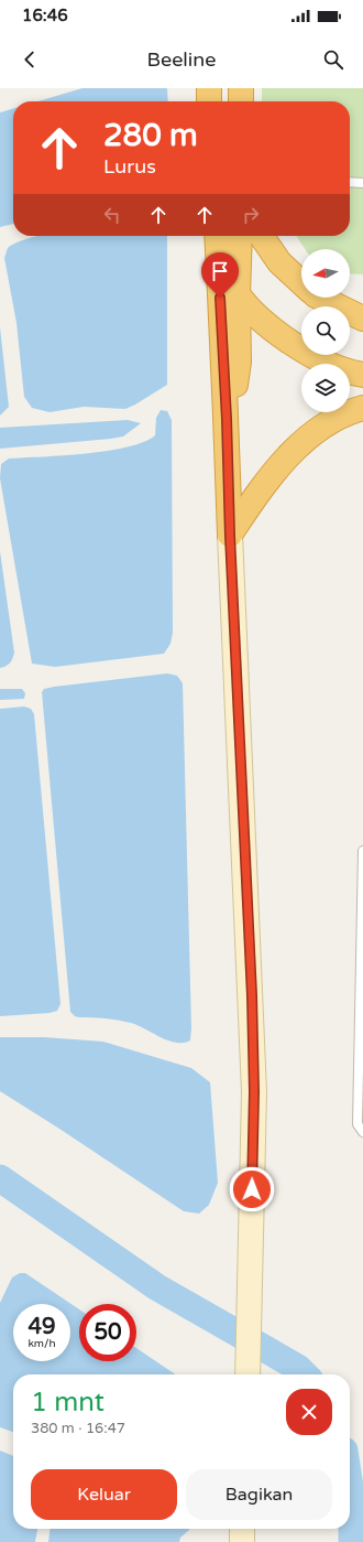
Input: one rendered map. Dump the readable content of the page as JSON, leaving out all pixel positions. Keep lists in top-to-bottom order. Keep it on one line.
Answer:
{"north":"left","page":{"status":"16:46","header":"Beeline","turn":["280 m","Lurus"],"speed":"49 km/h","limit":"50","heading":["1 mnt","380 m · 16:47"],"buttons":["Keluar","Bagikan"]}}
